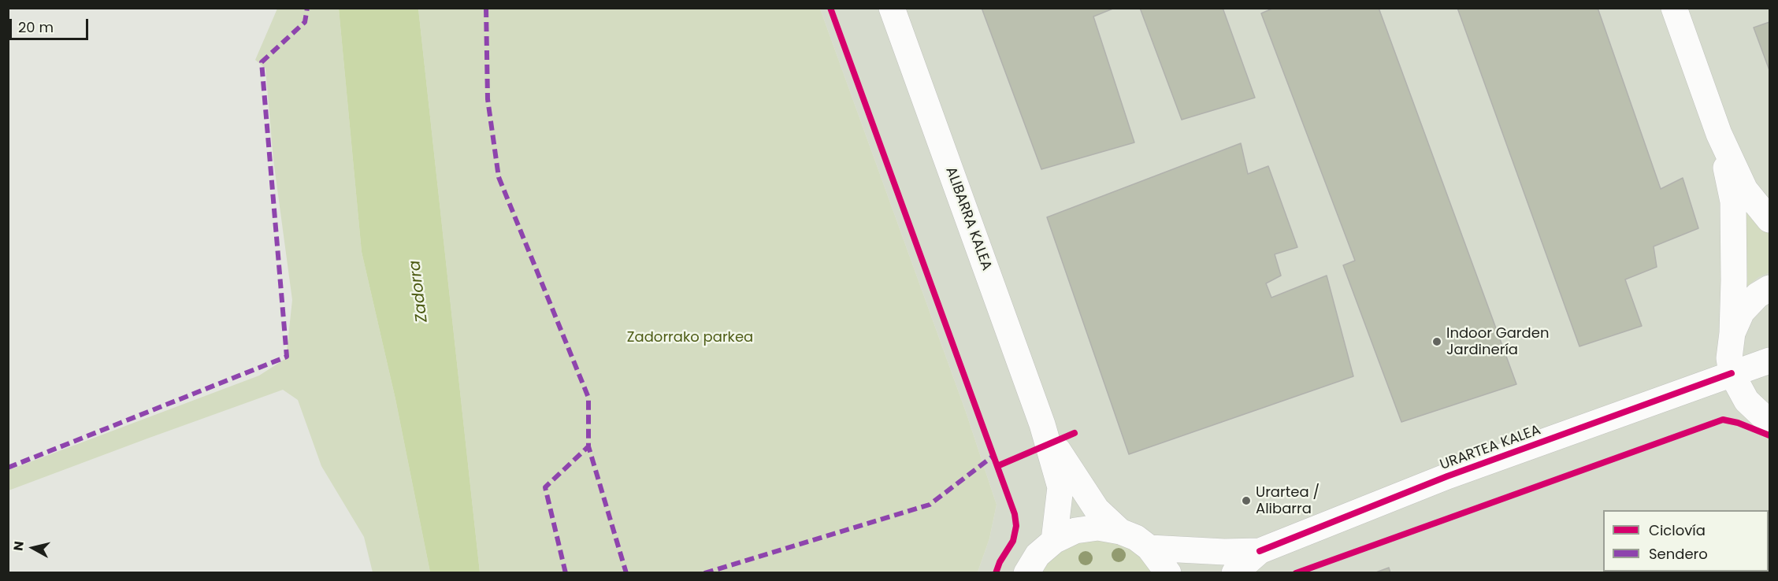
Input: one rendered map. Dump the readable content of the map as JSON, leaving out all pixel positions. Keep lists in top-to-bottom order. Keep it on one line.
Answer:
{"streets":{"street":["ALIBARRA KALEA","URARTEA KALEA"]},"water":["Zadorra"],"parks":["Zadorrako parkea"],"places":["Indoor Garden Jardinería","Urartea / Alibarra"],"legend":["Ciclovía","Sendero"],"scale_bar":"20 m","north":"left"}
